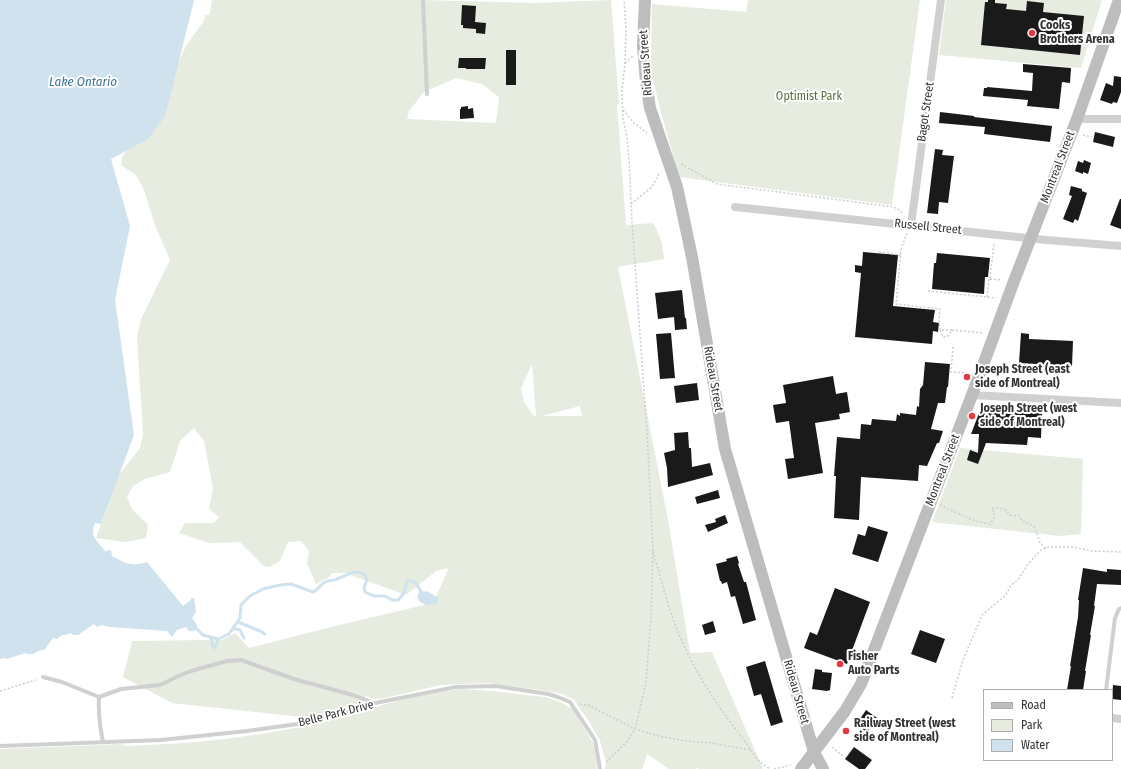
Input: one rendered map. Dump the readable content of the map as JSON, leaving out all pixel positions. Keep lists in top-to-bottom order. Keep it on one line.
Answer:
{"streets":{"main road":["Rideau Street","Montreal Street"],"street":["Bagot Street","Russell Street"],"lane":["Belle Park Drive"]},"crossings":[["Rideau Street","Montreal Street"],["Bagot Street","Russell Street"],["Montreal Street","Russell Street"]],"water":["Lake Ontario"],"parks":["Optimist Park"],"places":["Cooks Brothers Arena","Joseph Street (east side of Montreal)","Joseph Street (west side of Montreal)","Fisher Auto Parts","Railway Street (west side of Montreal)"],"legend":["Road","Park","Water"]}
